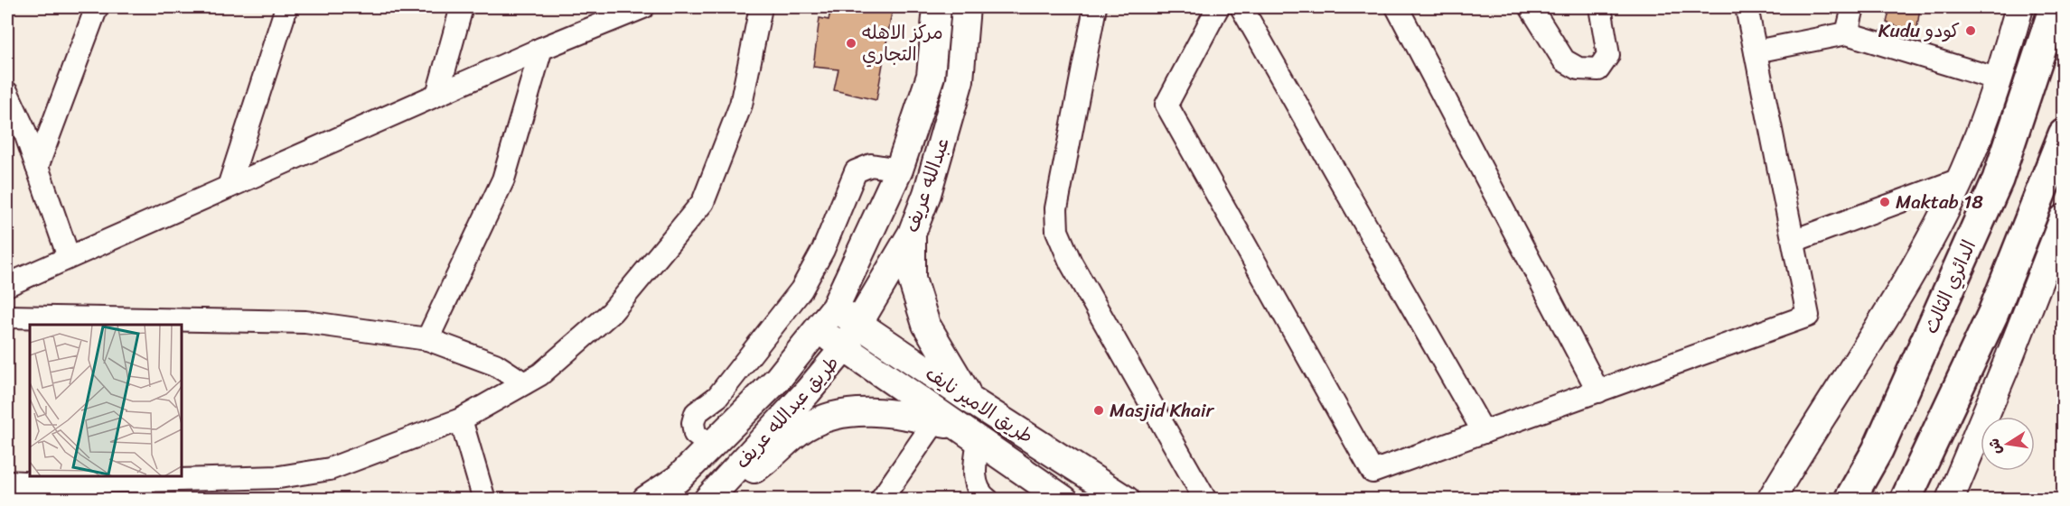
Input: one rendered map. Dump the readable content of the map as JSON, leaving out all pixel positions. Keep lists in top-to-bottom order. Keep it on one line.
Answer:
{"streets":{"highway":["الدائري الثالث"],"main road":["عبدالله عريف","طريق الامير نايف","طريق عبدالله عريف"]},"crossings":[["عبدالله عريف","طريق الامير نايف"],["عبدالله عريف","طريق عبدالله عريف"],["طريق الامير نايف","طريق عبدالله عريف"]],"places":["Kudu كودو","مركز الاهله التجاري","Maktab 18","Masjid Khair"],"north":"left"}
